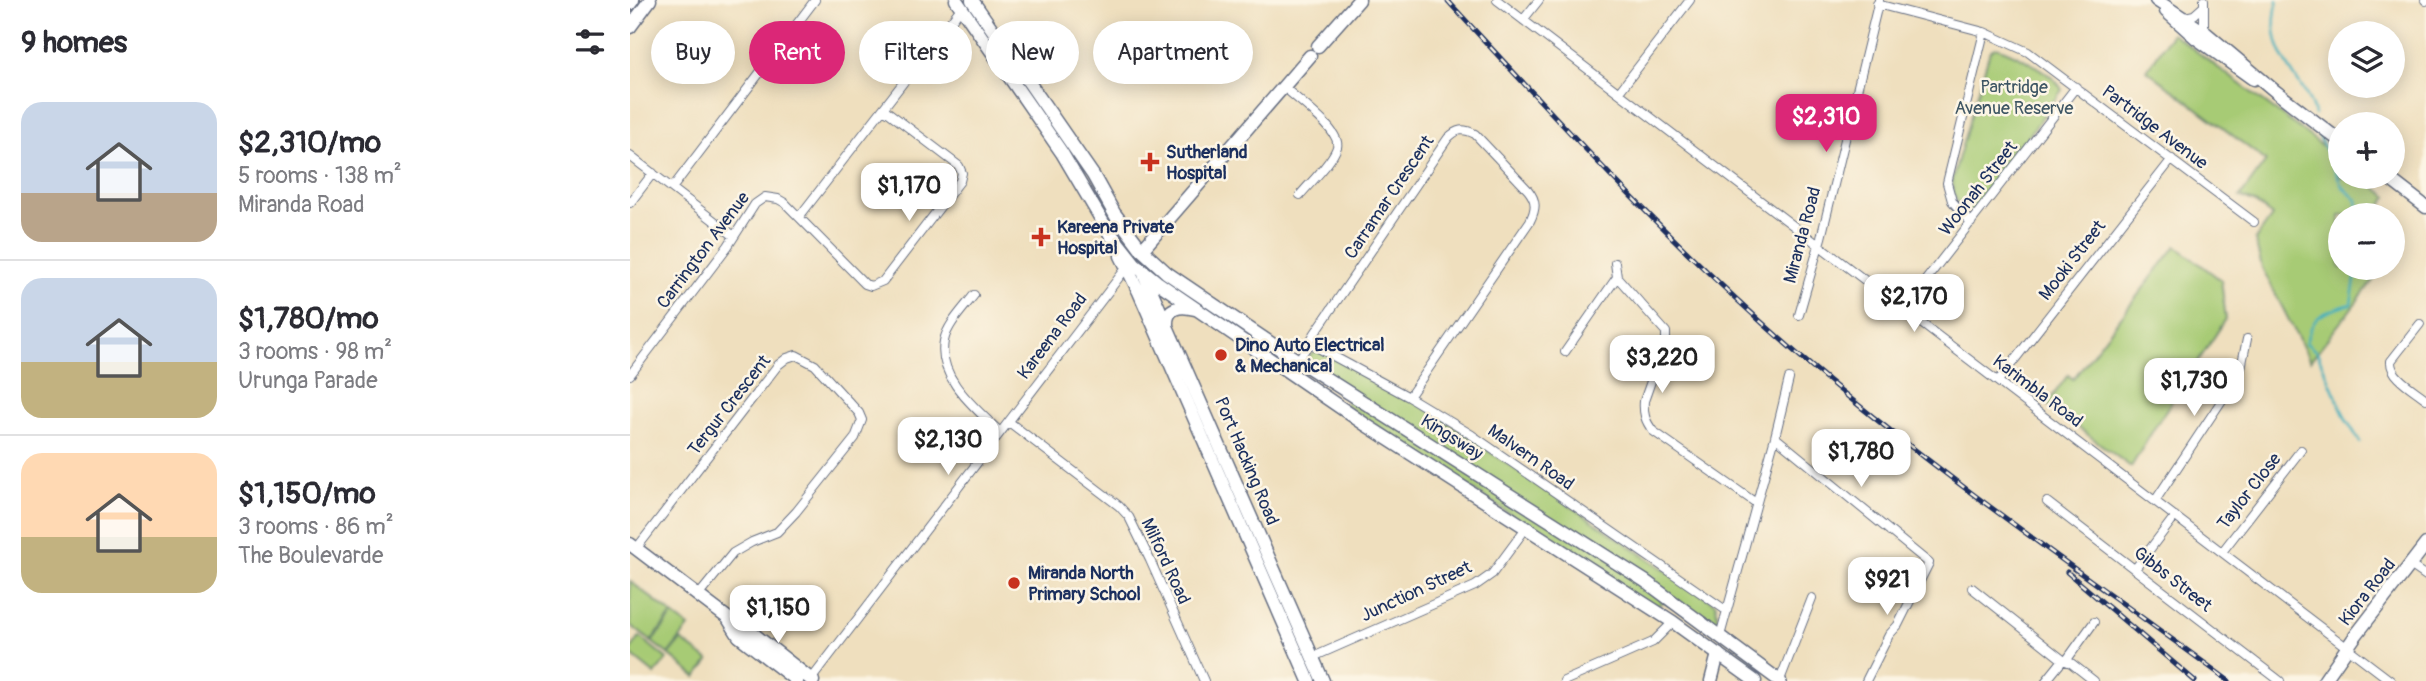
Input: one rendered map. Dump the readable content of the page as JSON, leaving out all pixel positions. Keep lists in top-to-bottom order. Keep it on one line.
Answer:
{"streets":{"main road":["Kareena Road","Kingsway","Port Hacking Road","Kiora Road"],"street":["Partridge Avenue","Woonah Street","Carramar Crescent","Miranda Road","Carrington Avenue","Mooki Street","Karimbla Road","Tergur Crescent","Malvern Road","Taylor Close","Milford Road","Gibbs Street","Junction Street"]},"crossings":[["Partridge Avenue","Woonah Street"],["Partridge Avenue","Miranda Road"],["Partridge Avenue","Mooki Street"],["Woonah Street","Karimbla Road"],["Carramar Crescent","Kingsway"],["Carramar Crescent","Malvern Road"],["Miranda Road","Karimbla Road"],["Mooki Street","Karimbla Road"],["Kareena Road","Kingsway"],["Kareena Road","Port Hacking Road"],["Kareena Road","Milford Road"],["Karimbla Road","Taylor Close"],["Karimbla Road","Kiora Road"],["Kingsway","Port Hacking Road"],["Kingsway","Junction Street"],["Port Hacking Road","Junction Street"]],"parks":["Partridge Avenue Reserve"],"places":{"health":["Sutherland Hospital","Kareena Private Hospital"],"other":["Dino Auto Electrical & Mechanical","Miranda North Primary School"]},"page":{"heading":"9 homes","map_buttons":["+","−"],"chip":["Buy","Rent","Filters","New","Apartment"],"list":[{"name":"$2,310/mo","note":"5 rooms · 138 m² · Miranda Road"},{"name":"$1,780/mo","note":"3 rooms · 98 m² · Urunga Parade"},{"name":"$1,150/mo","note":"3 rooms · 86 m² · The Boulevarde"}],"price":["$2,310","$1,170","$2,170","$3,220","$1,730","$2,130","$1,780","$921","$1,150"]}}
